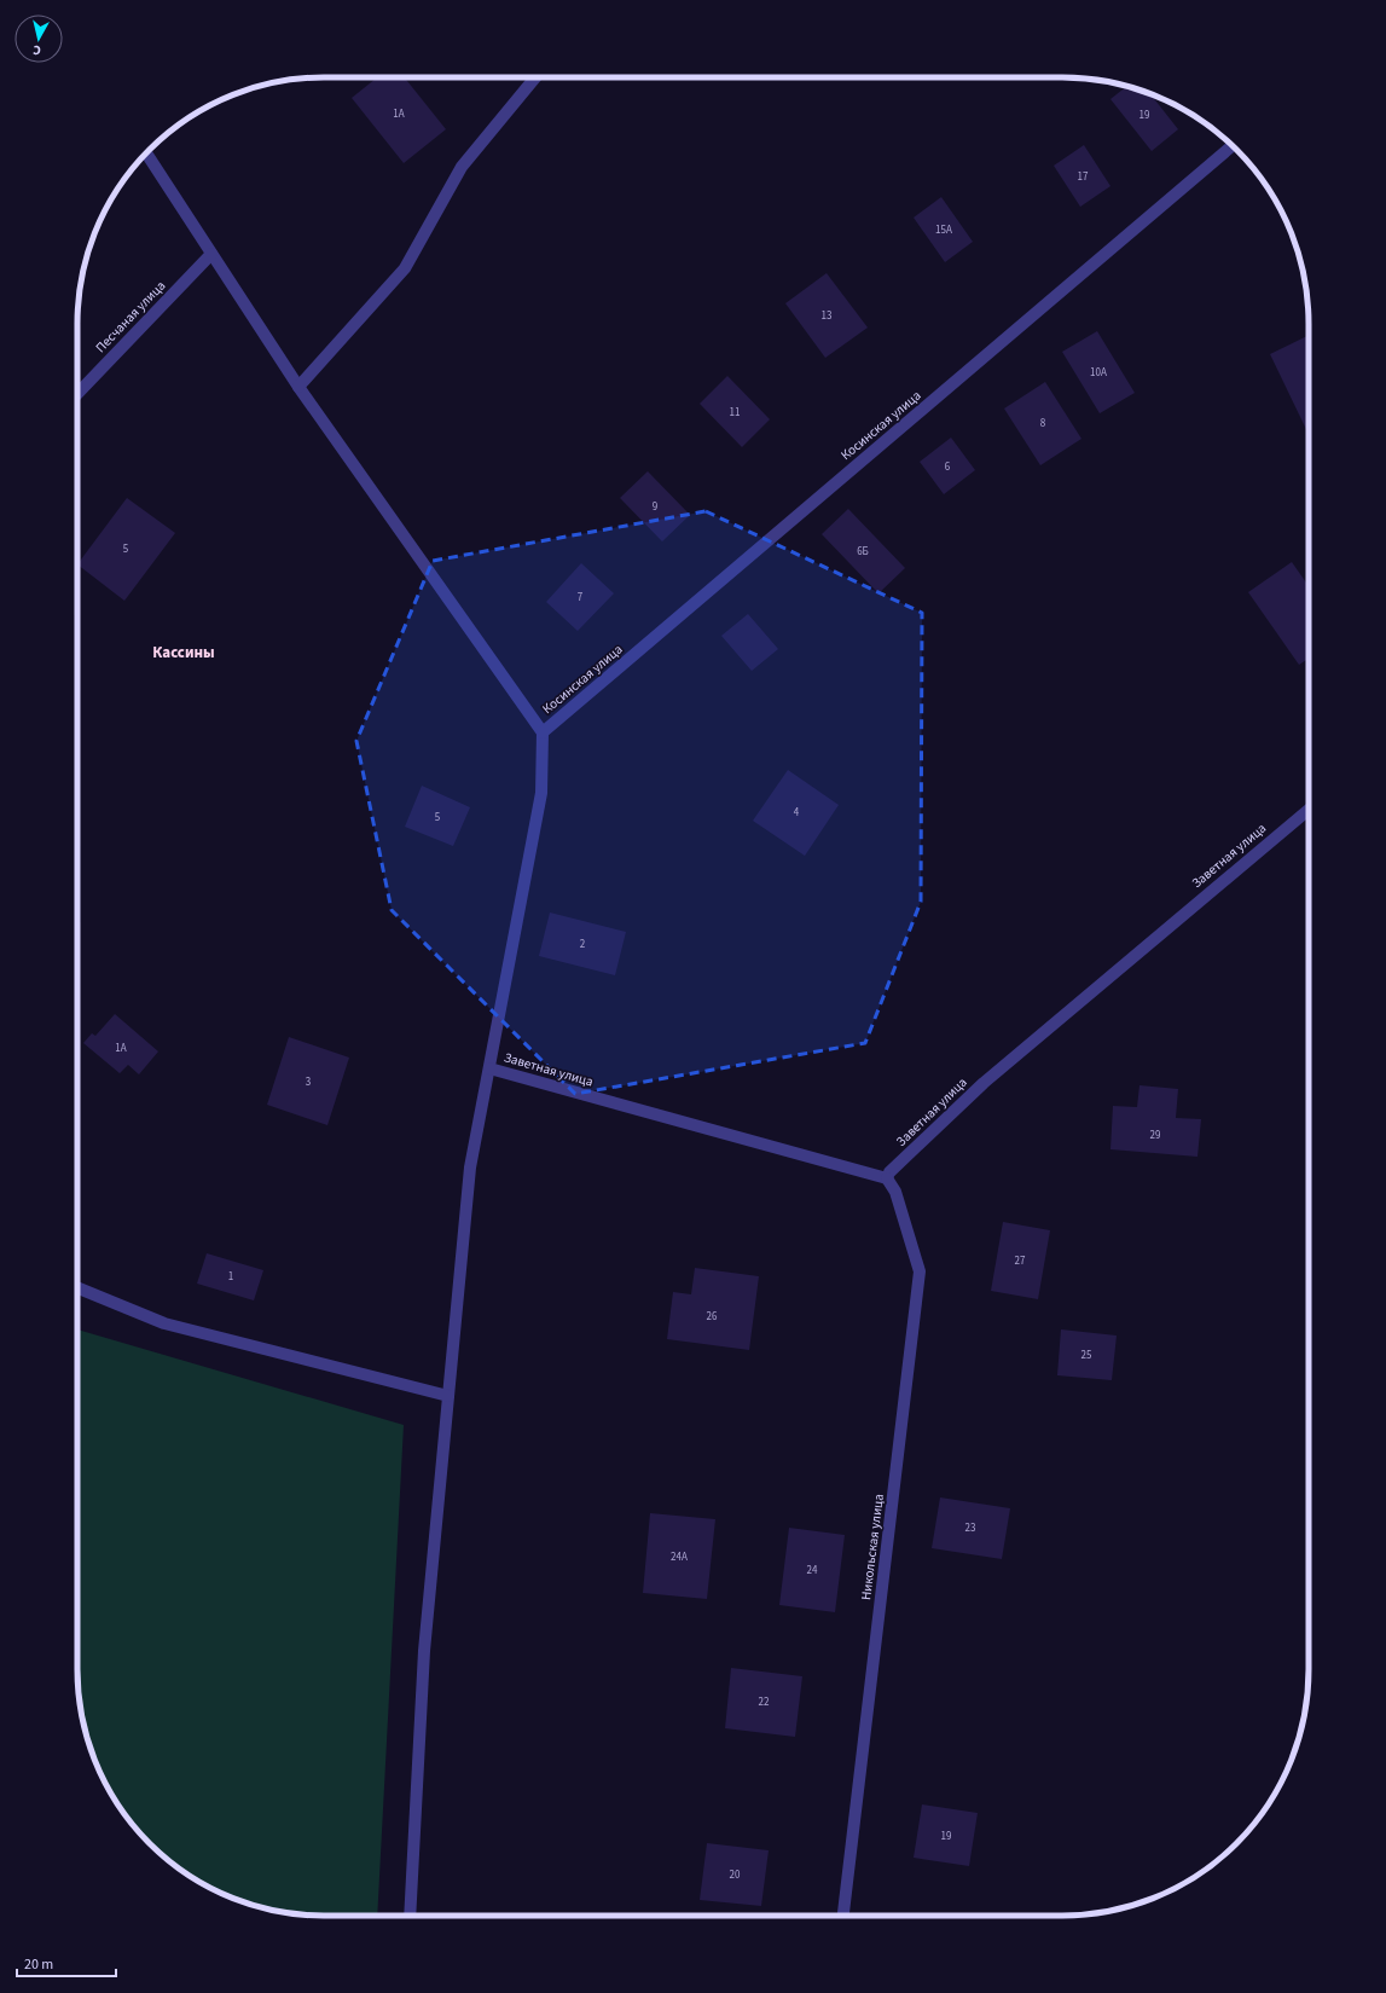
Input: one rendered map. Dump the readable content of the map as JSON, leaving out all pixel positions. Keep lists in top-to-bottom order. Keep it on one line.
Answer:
{"streets":{"street":["Песчаная улица","Косинская улица","Заветная улица","Никольская улица"]},"crossings":[["Заветная улица","Никольская улица"]],"districts":["Кассины"],"house_numbers":["1А","19","17","15А","13","10А","11","8","6","9","5","6Б","7","4","5","2","1А","3","29","27","1","26","25","23","24А","24","22","19","20"],"scale_bar":"20 m","north":"bottom"}
